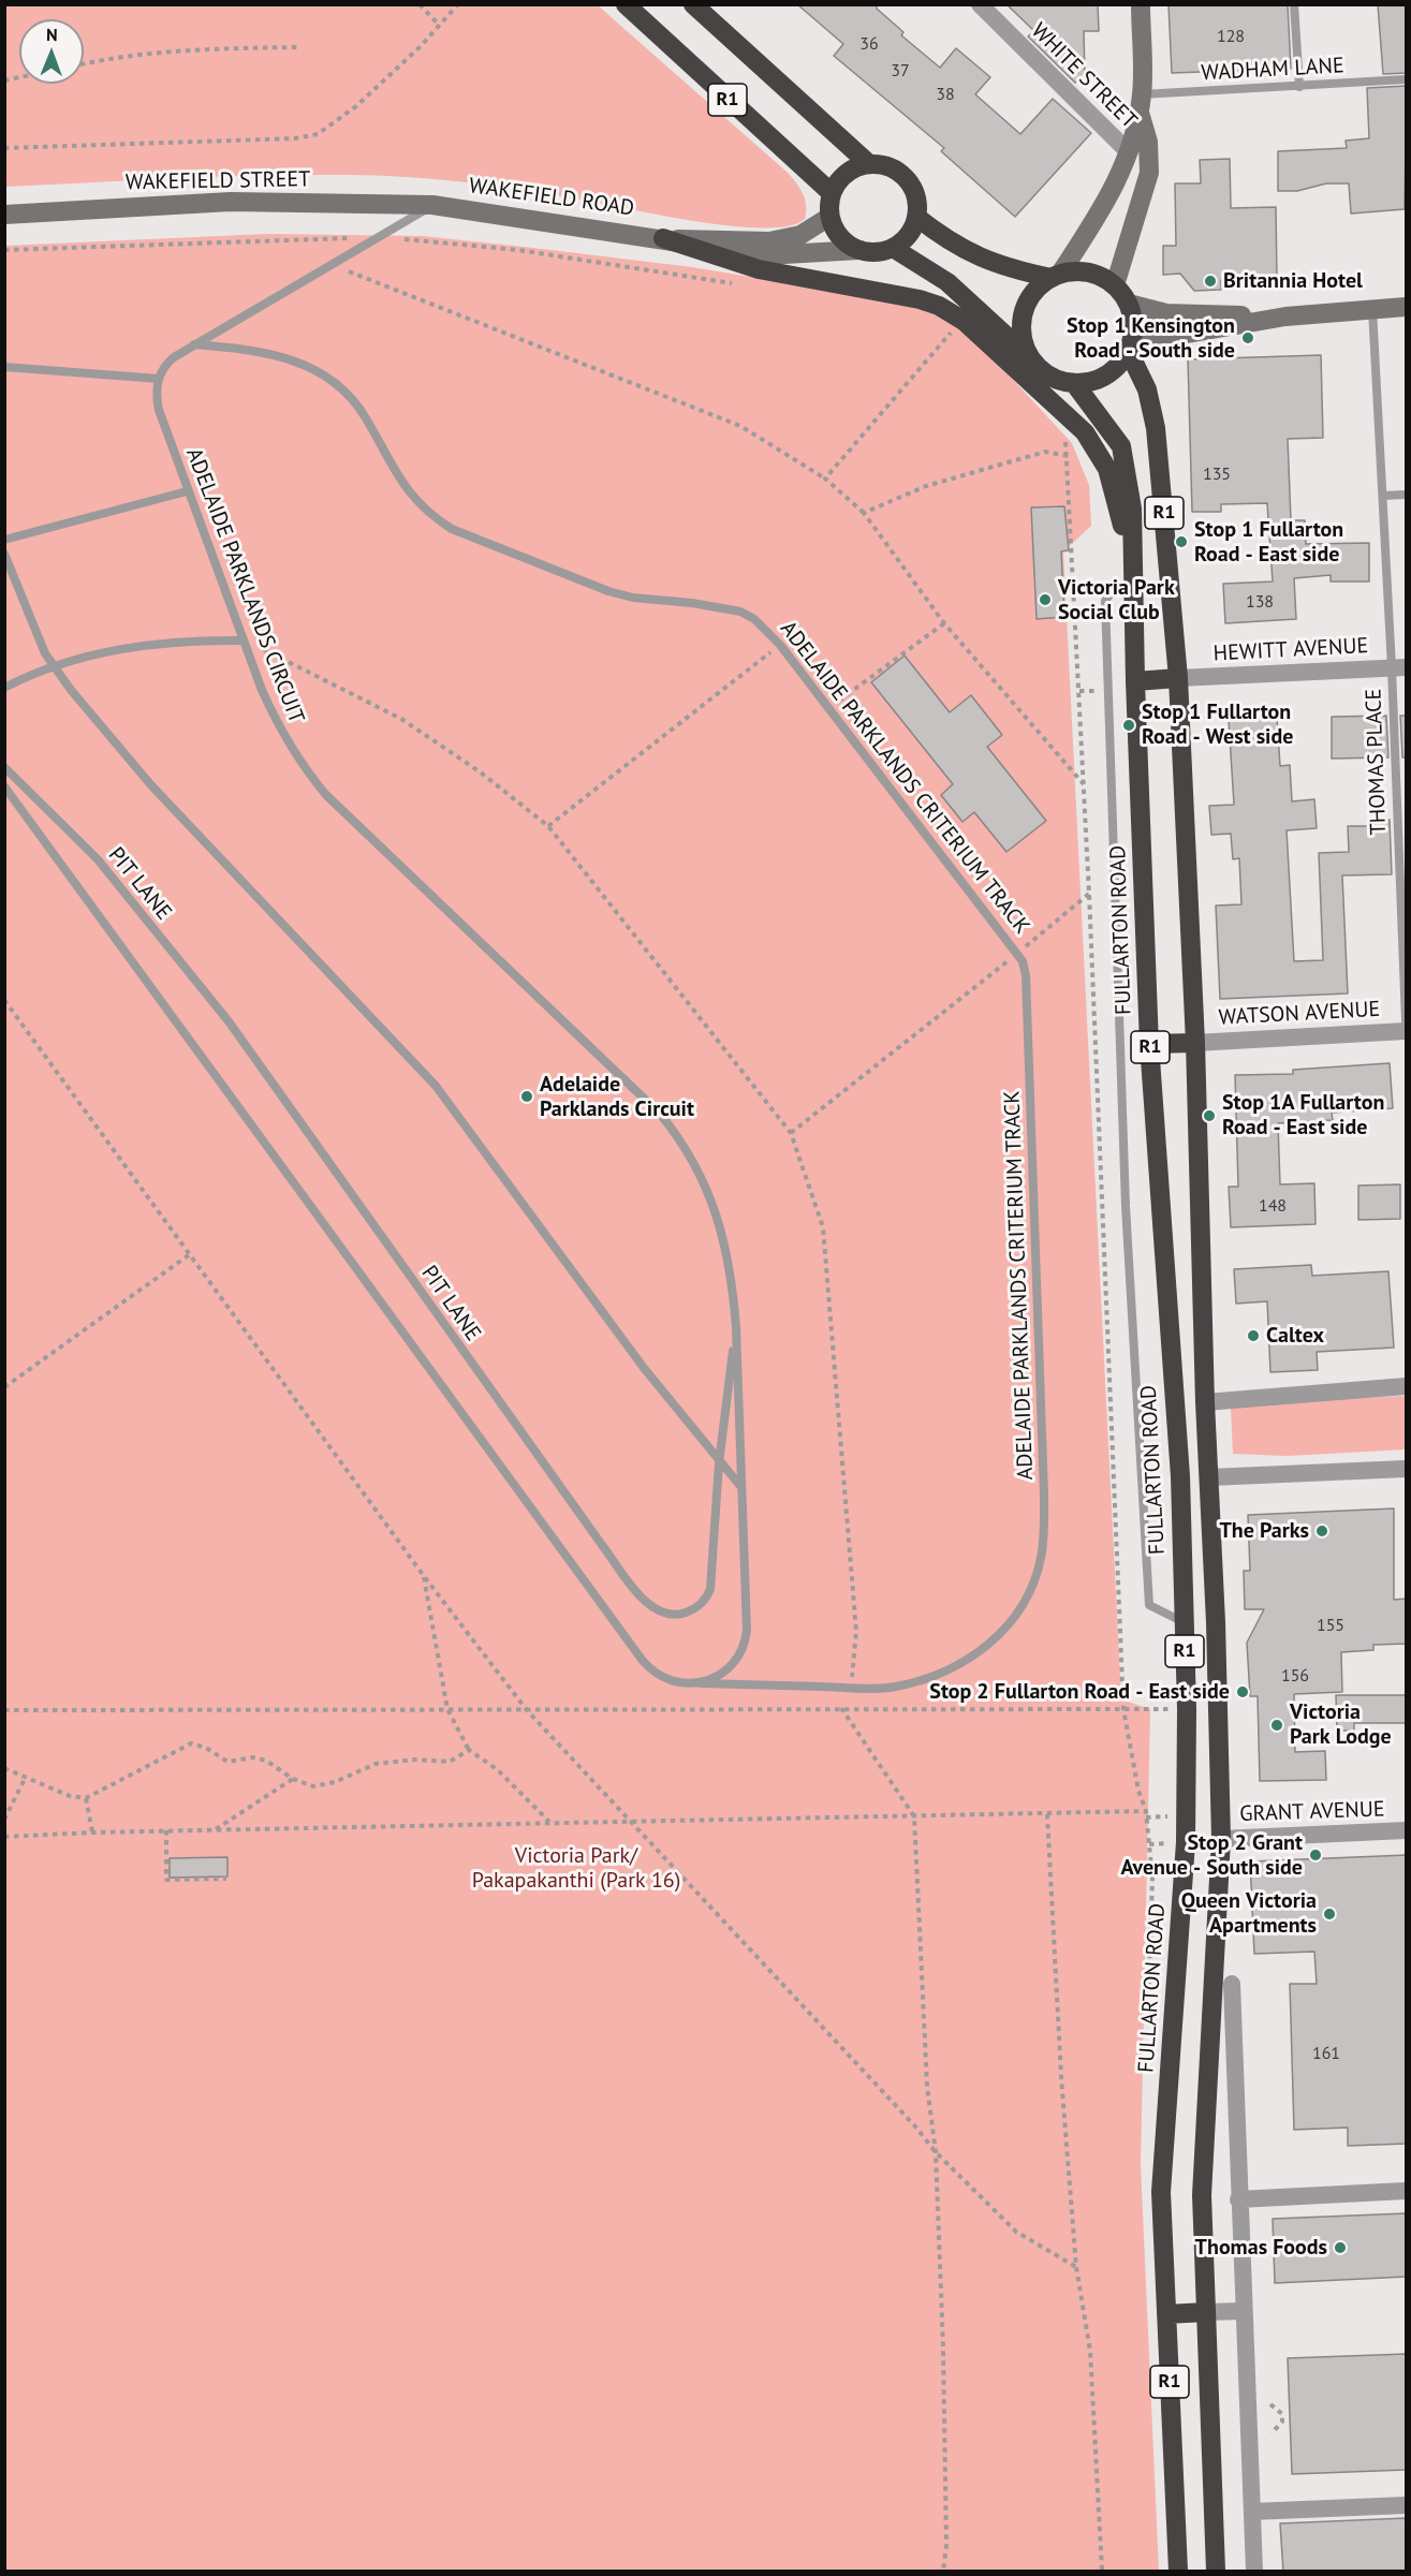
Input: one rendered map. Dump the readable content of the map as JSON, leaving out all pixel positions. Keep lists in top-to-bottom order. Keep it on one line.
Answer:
{"streets":{"highway":["R1","FULLARTON ROAD"],"main road":["WAKEFIELD STREET","WAKEFIELD ROAD"],"street":["WHITE STREET","HEWITT AVENUE","WATSON AVENUE","GRANT AVENUE"],"lane":["WADHAM LANE","ADELAIDE PARKLANDS CIRCUIT","THOMAS PLACE","ADELAIDE PARKLANDS CRITERIUM TRACK","PIT LANE"]},"crossings":[["R1","WAKEFIELD ROAD"],["R1","HEWITT AVENUE"],["R1","FULLARTON ROAD"],["R1","WATSON AVENUE"],["R1","GRANT AVENUE"],["WAKEFIELD STREET","WAKEFIELD ROAD"],["ADELAIDE PARKLANDS CIRCUIT","ADELAIDE PARKLANDS CRITERIUM TRACK"],["ADELAIDE PARKLANDS CIRCUIT","PIT LANE"],["HEWITT AVENUE","THOMAS PLACE"]],"parks":["Victoria Park/ Pakapakanthi (Park 16)"],"places":["Britannia Hotel","Stop 1 Kensington Road - South side","Stop 1 Fullarton Road - East side","Victoria Park Social Club","Stop 1 Fullarton Road - West side","Adelaide Parklands Circuit","Stop 1A Fullarton Road - East side","Caltex","The Parks","Stop 2 Fullarton Road - East side","Victoria Park Lodge","Stop 2 Grant Avenue - South side","Queen Victoria Apartments","Thomas Foods"],"house_numbers":["128","36","37","38","135","138","148","155","156","161"],"north":"top"}
